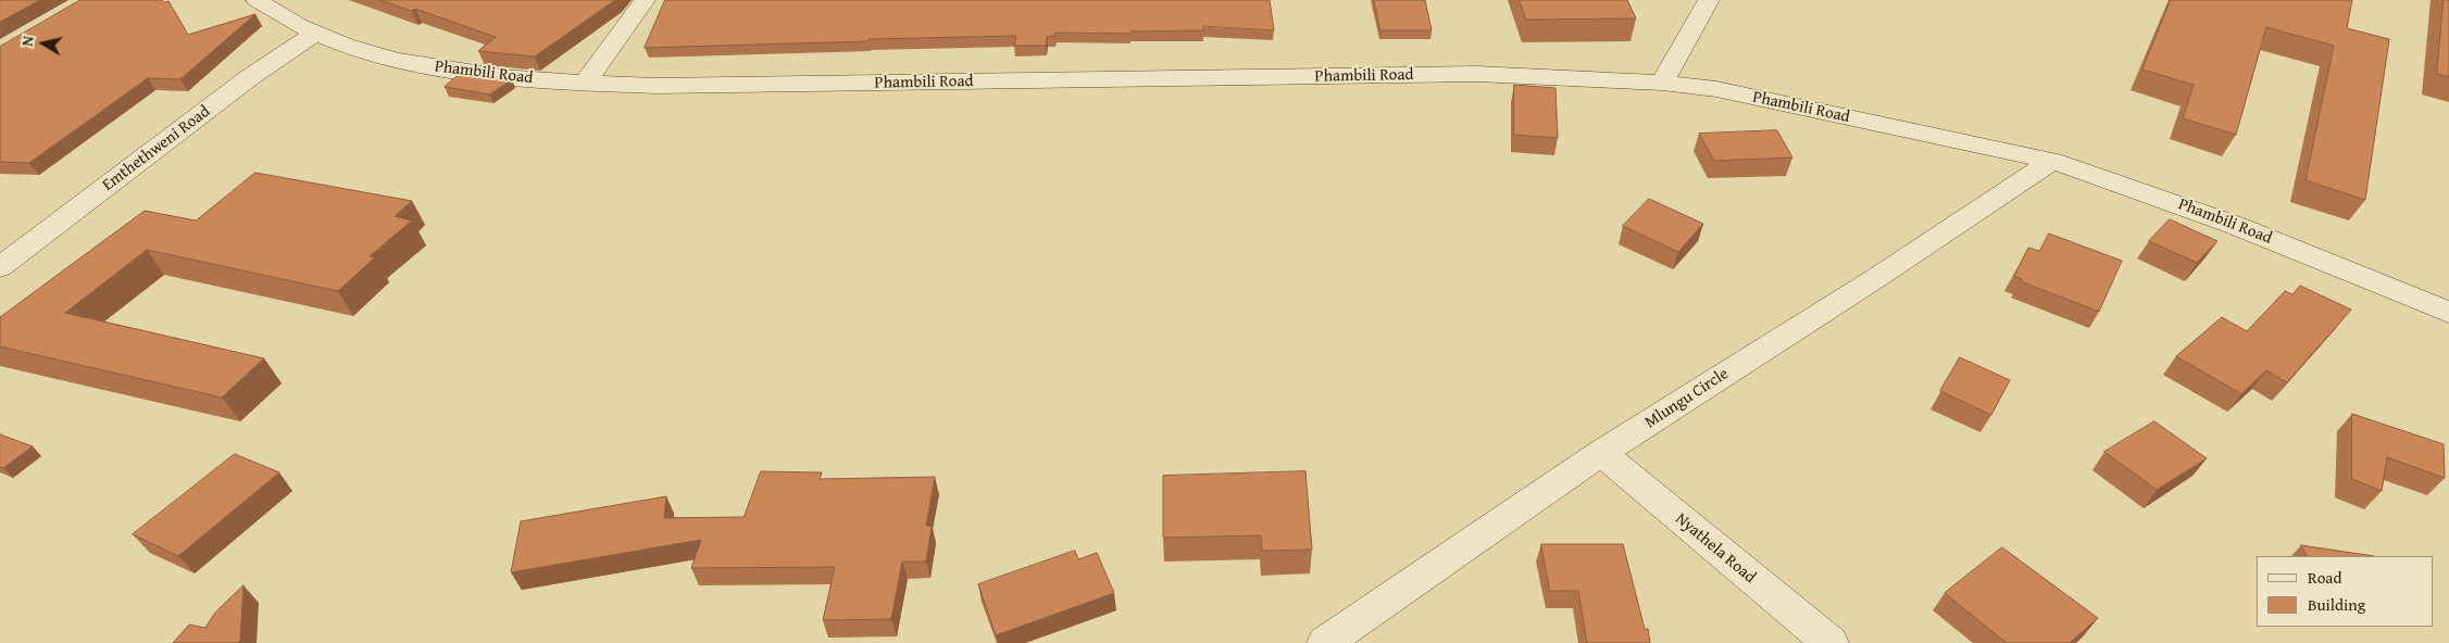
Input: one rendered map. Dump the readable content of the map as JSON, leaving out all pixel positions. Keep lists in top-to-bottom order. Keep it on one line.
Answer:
{"streets":{"street":["Phambili Road","Emthethweni Road","Mlungu Circle","Nyathela Road"]},"crossings":[["Phambili Road","Emthethweni Road"],["Phambili Road","Mlungu Circle"],["Mlungu Circle","Nyathela Road"]],"legend":["Road","Building"],"north":"left"}
